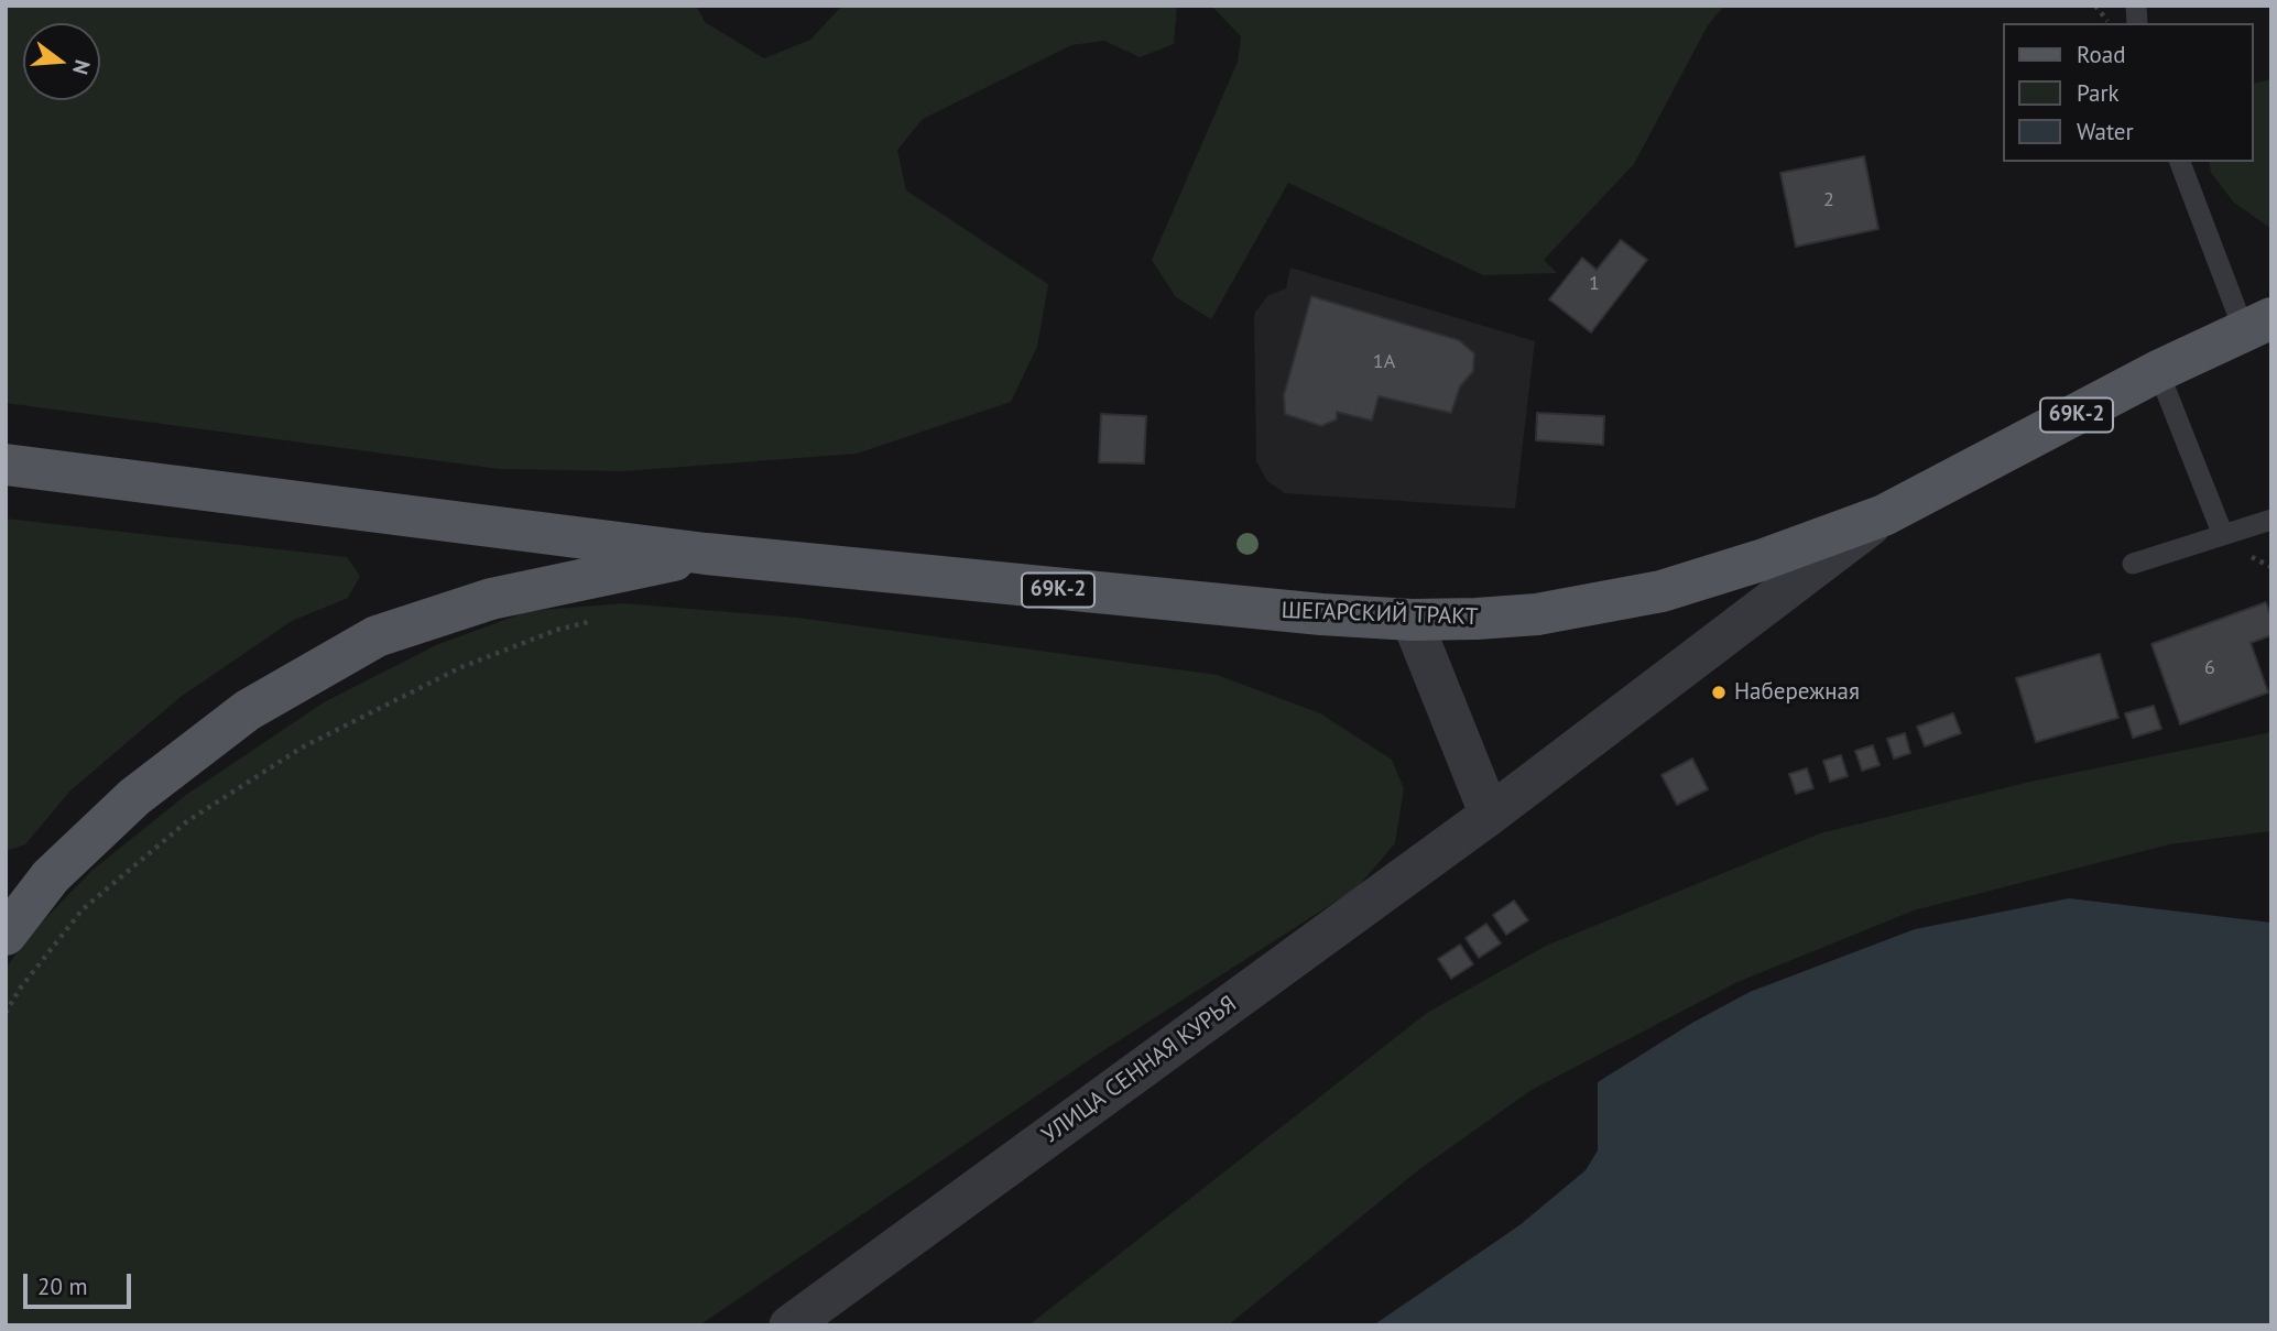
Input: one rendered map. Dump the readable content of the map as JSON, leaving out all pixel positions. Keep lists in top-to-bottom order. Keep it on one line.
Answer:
{"streets":{"main road":["69К-2","ШЕГАРСКИЙ ТРАКТ"],"street":["УЛИЦА СЕННАЯ КУРЬЯ"]},"crossings":[["ШЕГАРСКИЙ ТРАКТ","УЛИЦА СЕННАЯ КУРЬЯ"]],"places":["Набережная"],"house_numbers":["2","1","1А","6"],"legend":["Road","Park","Water"],"scale_bar":"20 m","north":"right"}
